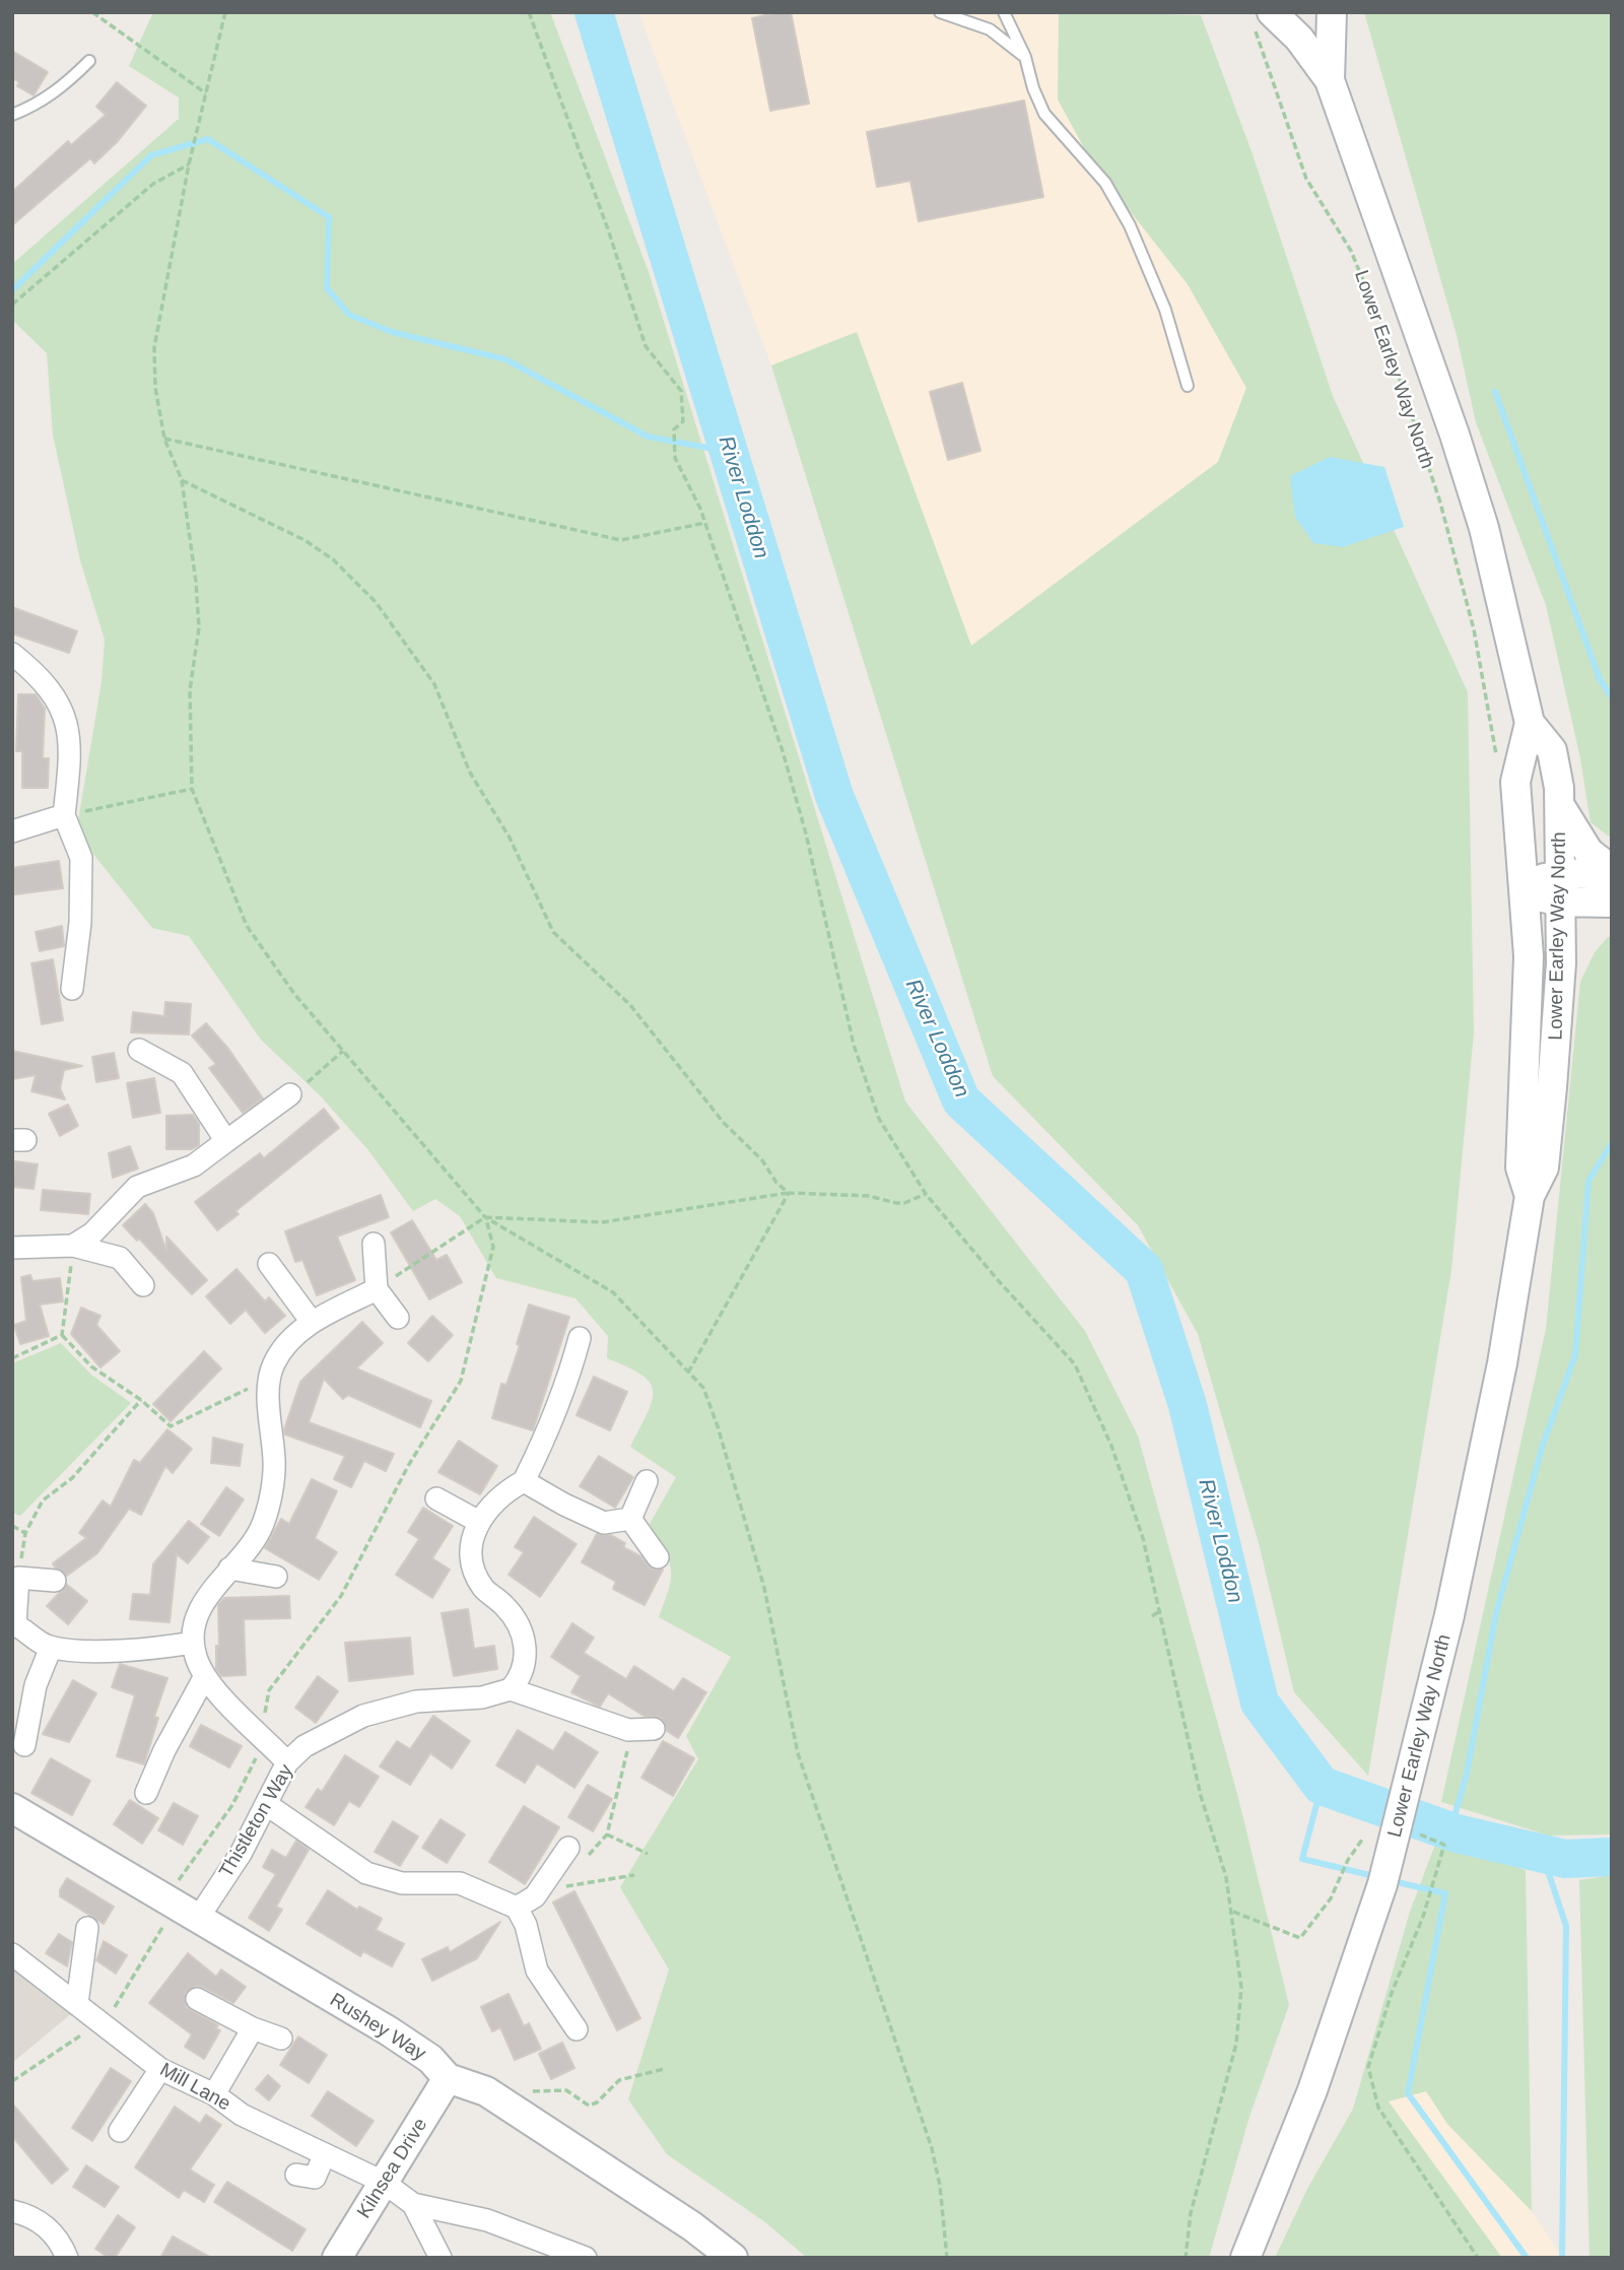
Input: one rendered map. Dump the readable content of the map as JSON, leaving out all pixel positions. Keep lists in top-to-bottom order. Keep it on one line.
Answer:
{"streets":{"main road":["Lower Earley Way North","Rushey Way","Kilnsea Drive"],"street":["Thistleton Way","Mill Lane"]},"crossings":[["Thistleton Way","Rushey Way"],["Rushey Way","Kilnsea Drive"],["Mill Lane","Kilnsea Drive"]],"water":["River Loddon"]}
